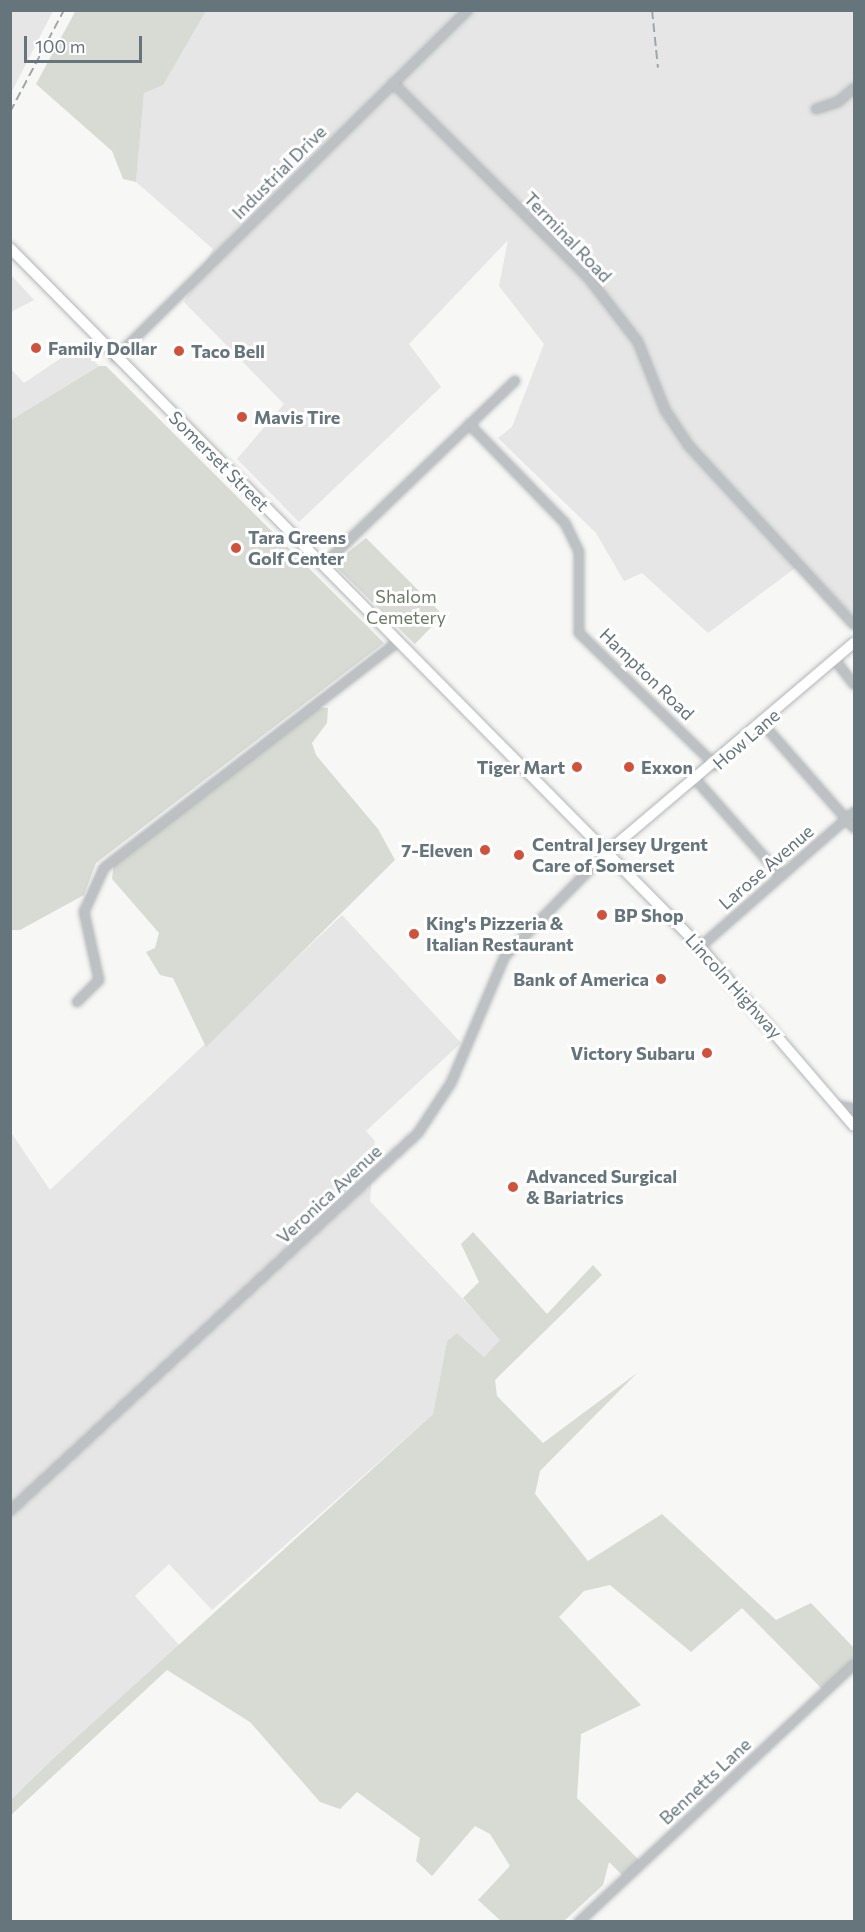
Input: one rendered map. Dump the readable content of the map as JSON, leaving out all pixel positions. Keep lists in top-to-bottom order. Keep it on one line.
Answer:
{"streets":{"main road":["Somerset Street","How Lane","Lincoln Highway"],"street":["Industrial Drive","Terminal Road","Hampton Road","Larose Avenue","Veronica Avenue","Bennetts Lane"]},"crossings":[["Industrial Drive","Terminal Road"],["Industrial Drive","Somerset Street"],["Somerset Street","How Lane"],["Somerset Street","Lincoln Highway"],["Somerset Street","Veronica Avenue"],["Hampton Road","How Lane"],["How Lane","Lincoln Highway"],["How Lane","Veronica Avenue"],["Larose Avenue","Lincoln Highway"],["Lincoln Highway","Veronica Avenue"]],"parks":["Shalom Cemetery"],"places":["Family Dollar","Taco Bell","Mavis Tire","Tara Greens Golf Center","Tiger Mart","Exxon","7-Eleven","Central Jersey Urgent Care of Somerset","BP Shop","King's Pizzeria & Italian Restaurant","Bank of America","Victory Subaru","Advanced Surgical & Bariatrics"],"scale_bar":"100 m"}
